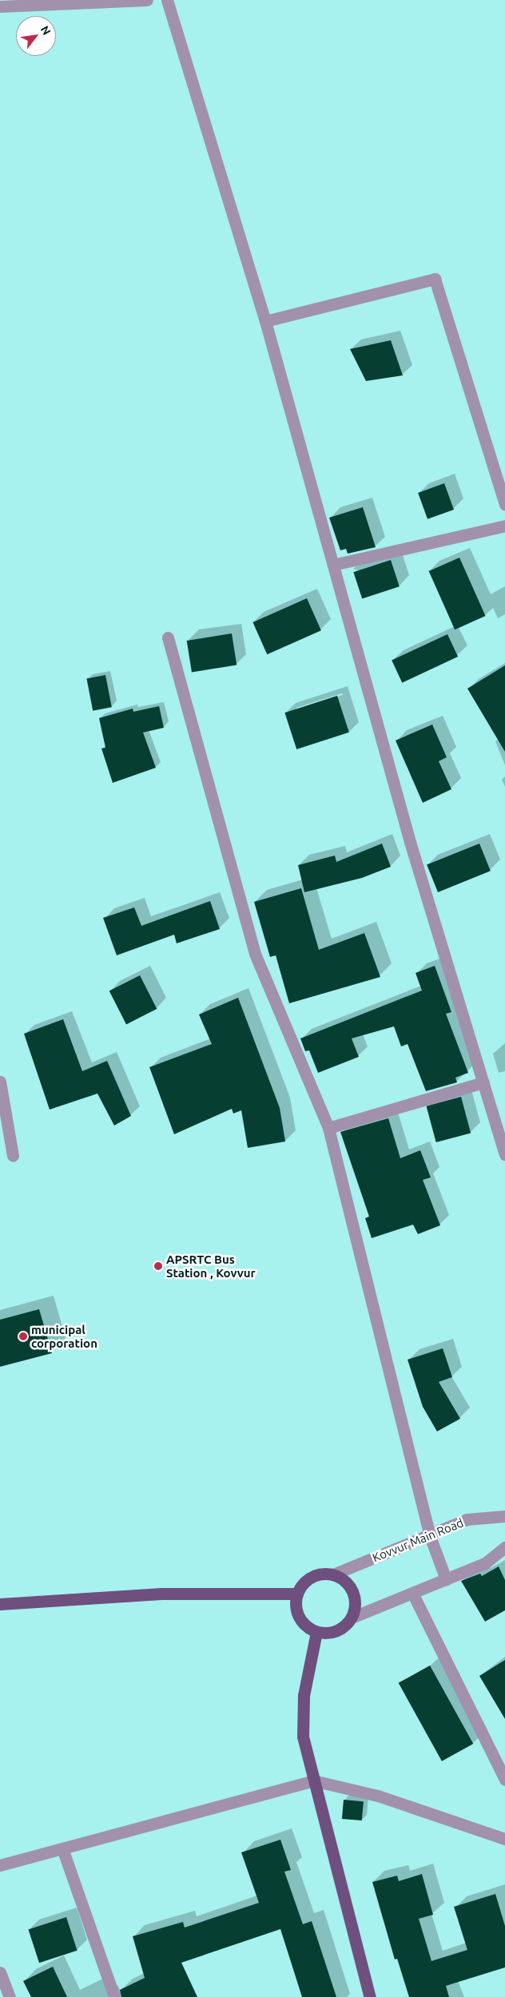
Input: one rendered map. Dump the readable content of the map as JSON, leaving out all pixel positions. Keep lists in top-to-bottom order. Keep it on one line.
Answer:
{"streets":{"street":["Kovvur Main Road"]},"places":["APSRTC Bus Station , Kovvur","municipal corporation"],"north":"top right"}
